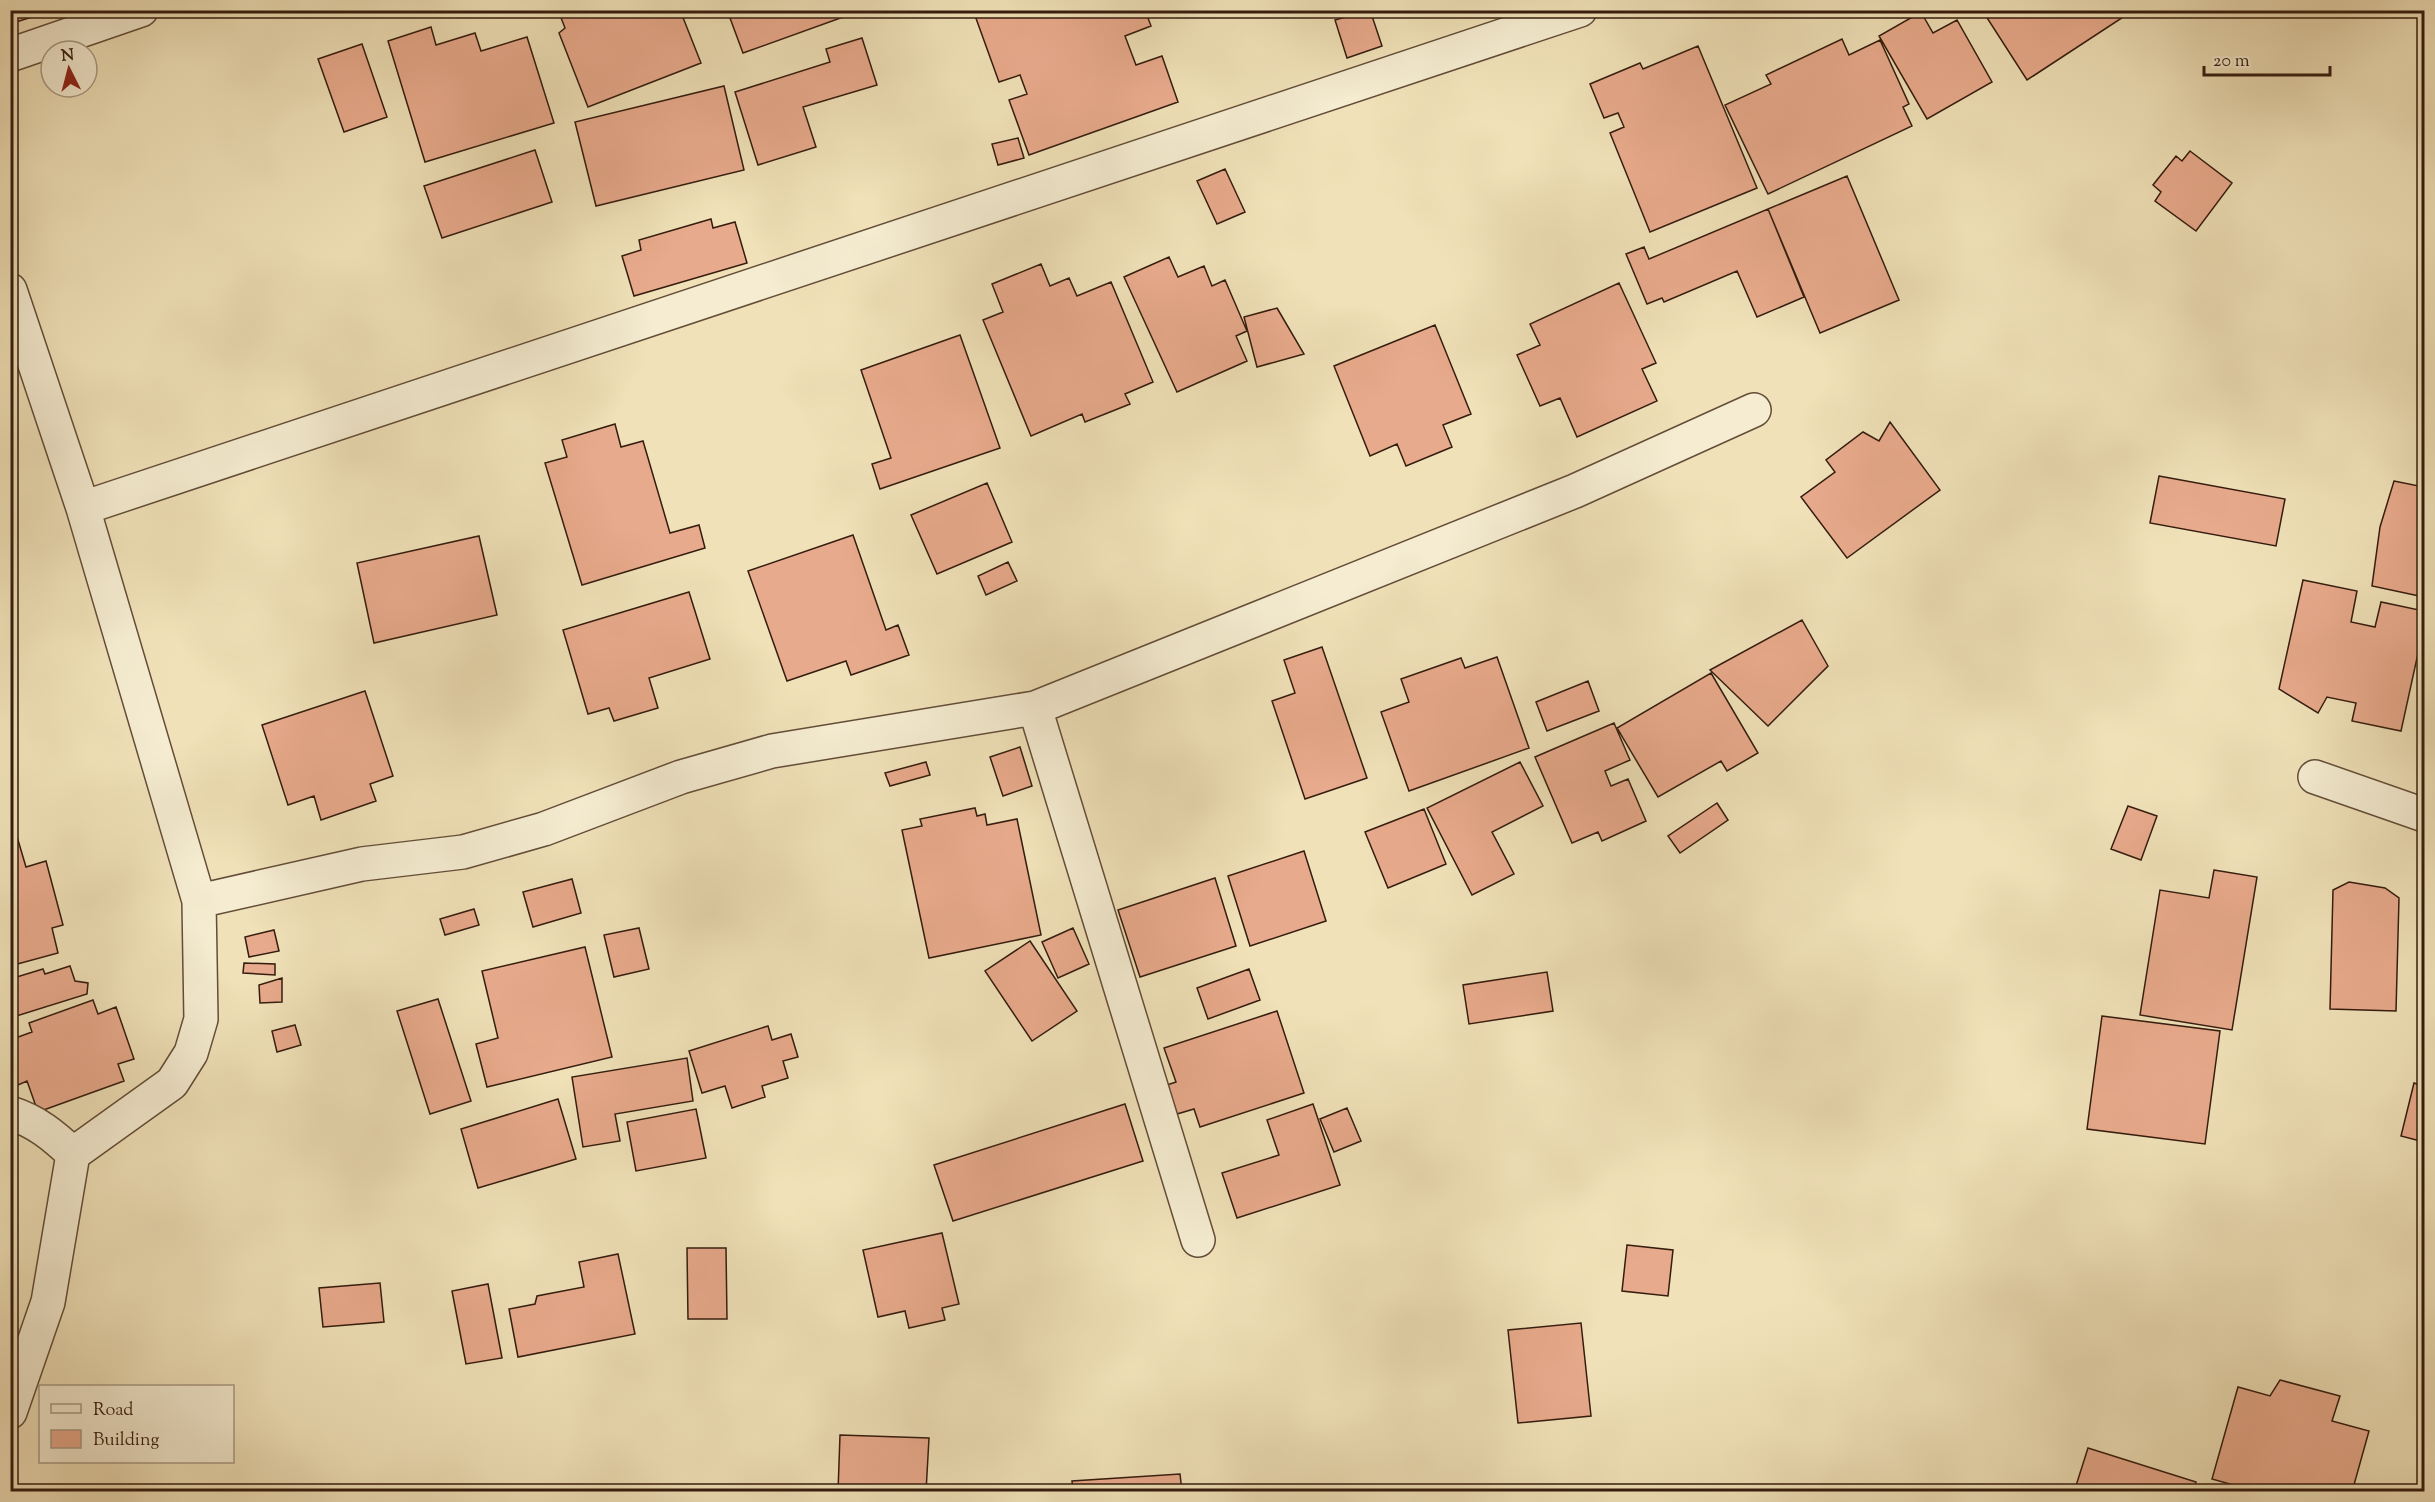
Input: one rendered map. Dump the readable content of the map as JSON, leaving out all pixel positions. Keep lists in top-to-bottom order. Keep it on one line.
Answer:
{"legend":["Road","Building"],"scale_bar":"20 m","north":"top"}
